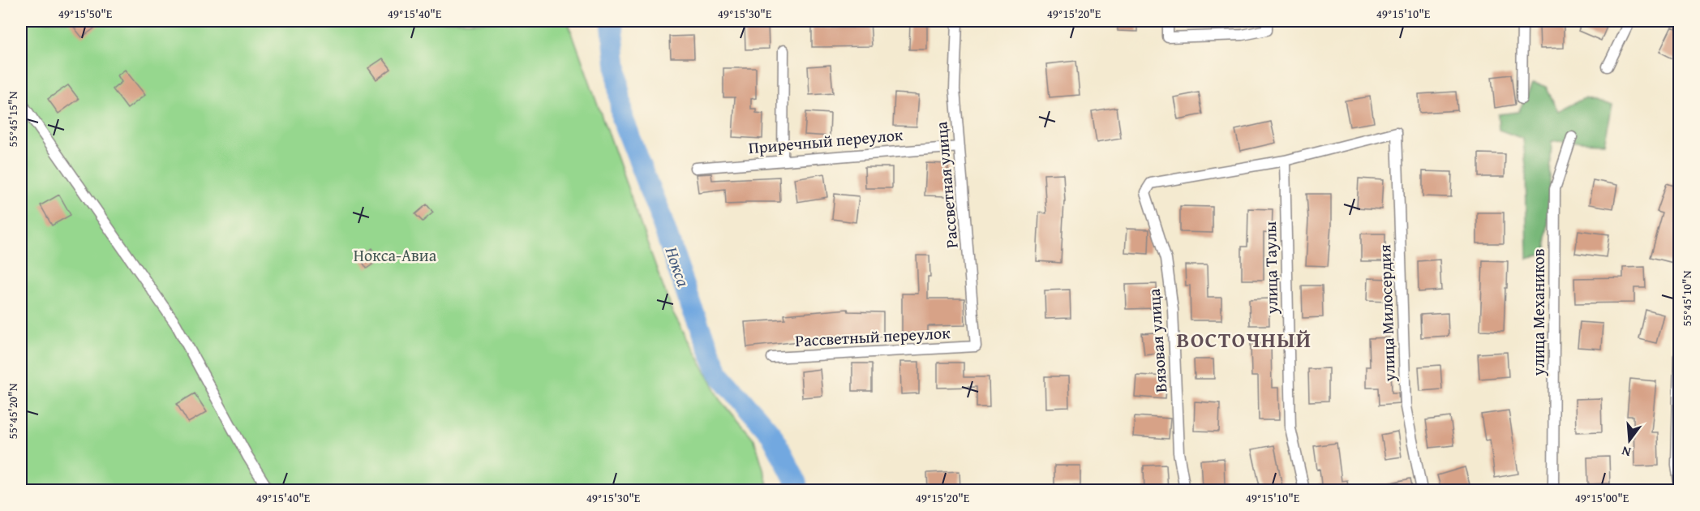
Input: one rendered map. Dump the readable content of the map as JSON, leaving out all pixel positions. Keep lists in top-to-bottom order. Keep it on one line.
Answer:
{"streets":{"street":["Приречный переулок","Рассветная улица","улица Таулы","улица Механиков","улица Милосердия","Рассветный переулок","Вязовая улица"]},"crossings":[["Приречный переулок","Рассветная улица"],["Рассветная улица","Рассветный переулок"],["улица Таулы","улица Милосердия"],["улица Таулы","Вязовая улица"],["улица Милосердия","Вязовая улица"]],"districts":["ВОСТОЧНЫЙ"],"water":["Нокса"],"parks":["Нокса-Авиа"],"north":"bottom","coordinates":["49°15'50\"E","49°15'40\"E","49°15'30\"E","49°15'20\"E","49°15'10\"E","55°45'15\"N","55°45'10\"N","55°45'20\"N","49°15'00\"E"]}
